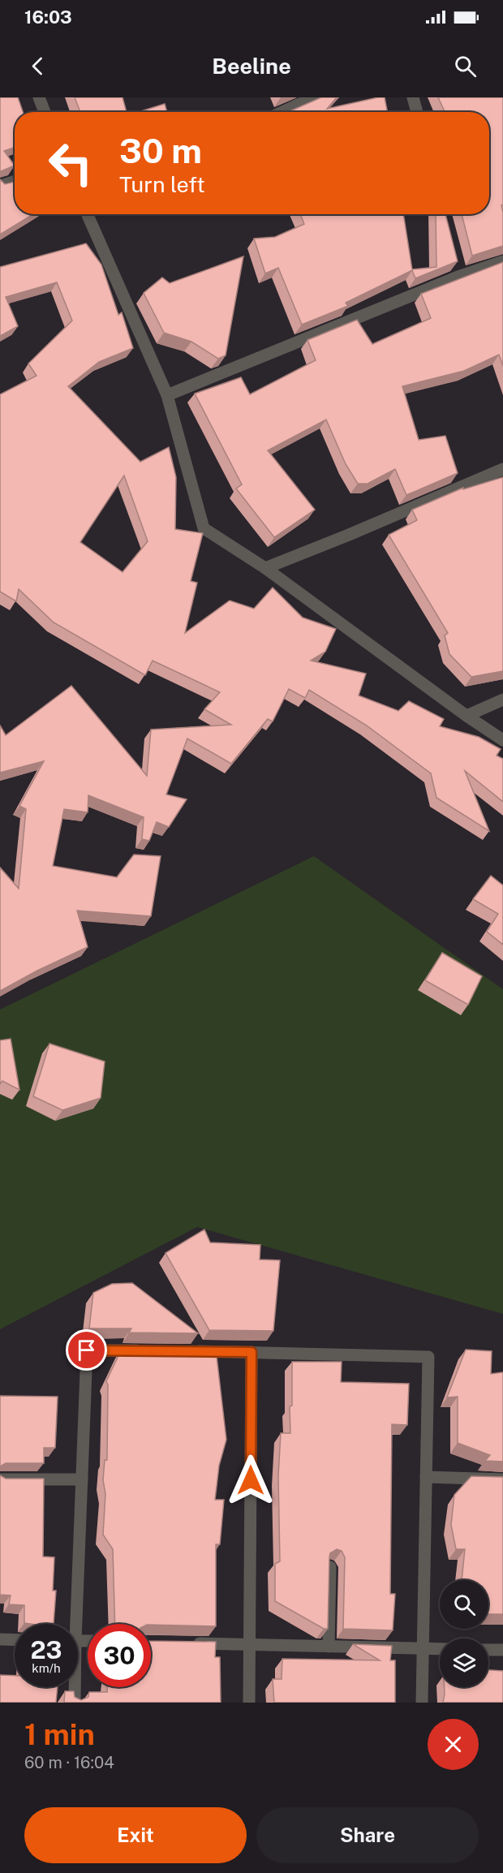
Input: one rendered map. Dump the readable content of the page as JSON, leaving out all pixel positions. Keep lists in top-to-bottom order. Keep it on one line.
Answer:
{"page":{"status":"16:03","header":"Beeline","turn":["30 m","Turn left"],"speed":"23 km/h","limit":"30","heading":["1 min","60 m · 16:04"],"buttons":["Exit","Share"]}}
